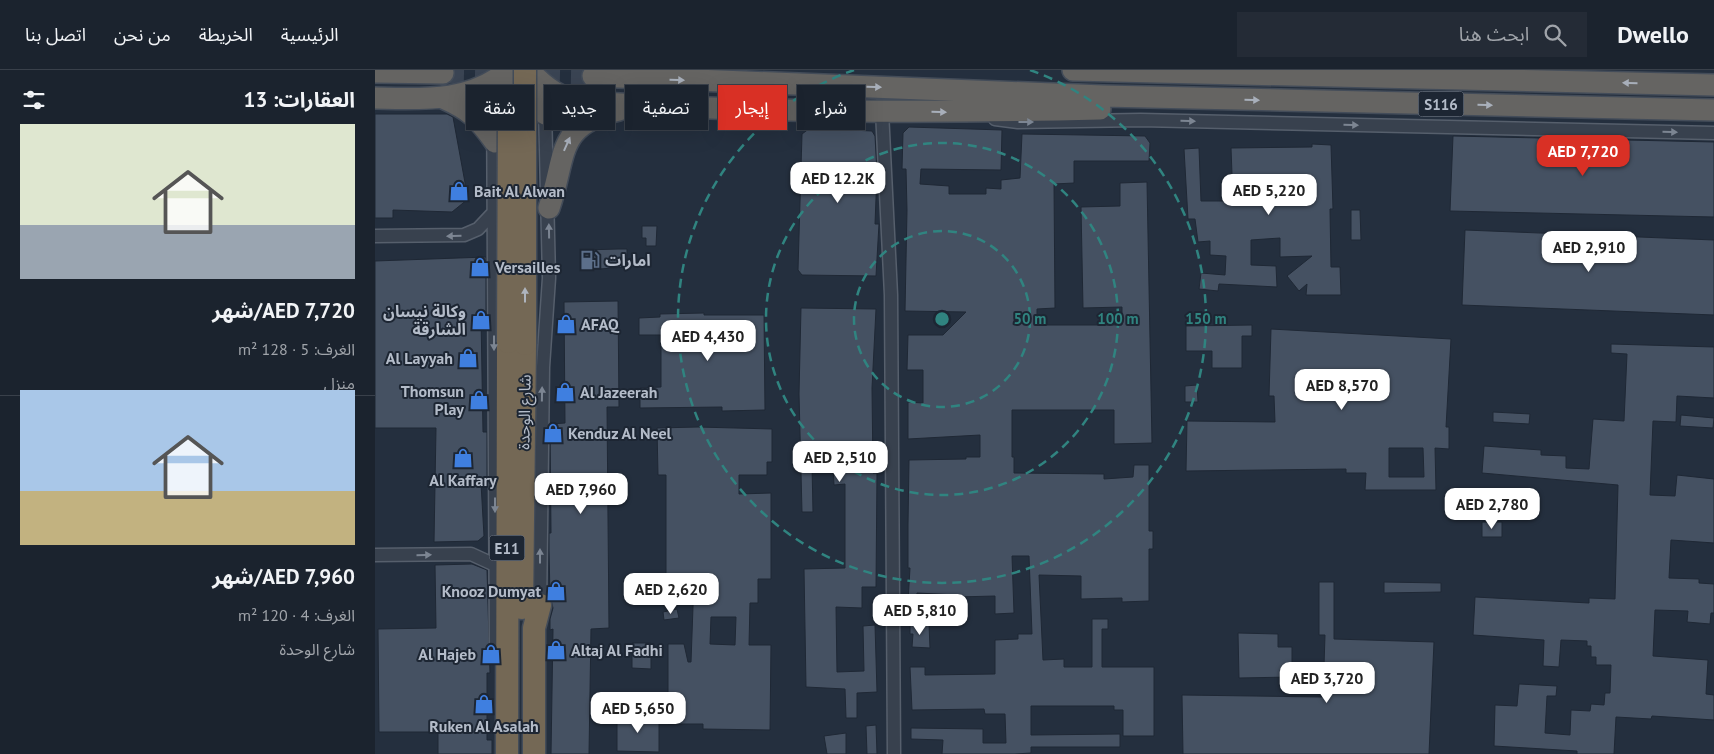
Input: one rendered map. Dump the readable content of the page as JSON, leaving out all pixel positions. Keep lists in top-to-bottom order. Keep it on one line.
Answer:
{"streets":{"highway":["S116","شارع الوحدة","E11"]},"places":{"shop":["Bait Al Alwan","Versailles","وكالة نيسان الشارقة","AFAQ","Al Layyah","Al Jazeerah","Thomsun Play","Kenduz Al Neel","Al Kaffary","Knooz Dumyat","Altaj Al Fadhi","Al Hajeb","Ruken Al Asalah"],"fuel station":["امارات"]},"page":{"header":"Dwello","search":"ابحث هنا","nav":["الرئيسية","الخريطة","من نحن","اتصل بنا"],"heading":"العقارات: 13","chip":["شراء","إيجار","تصفية","جديد","شقة"],"list":[{"name":"AED 7,720/شهر","note":"الغرف: 5 · 128 m² · منزل"},{"name":"AED 7,960/شهر","note":"الغرف: 4 · 120 m² · شارع الوحدة"}],"price":["AED 7,720","AED 12.2K","AED 5,220","AED 2,910","AED 4,430","AED 8,570","AED 2,510","AED 7,960","AED 2,780","AED 2,620","AED 5,810","AED 3,720","AED 5,650"]},"rings":["50 m","100 m","150 m"]}
